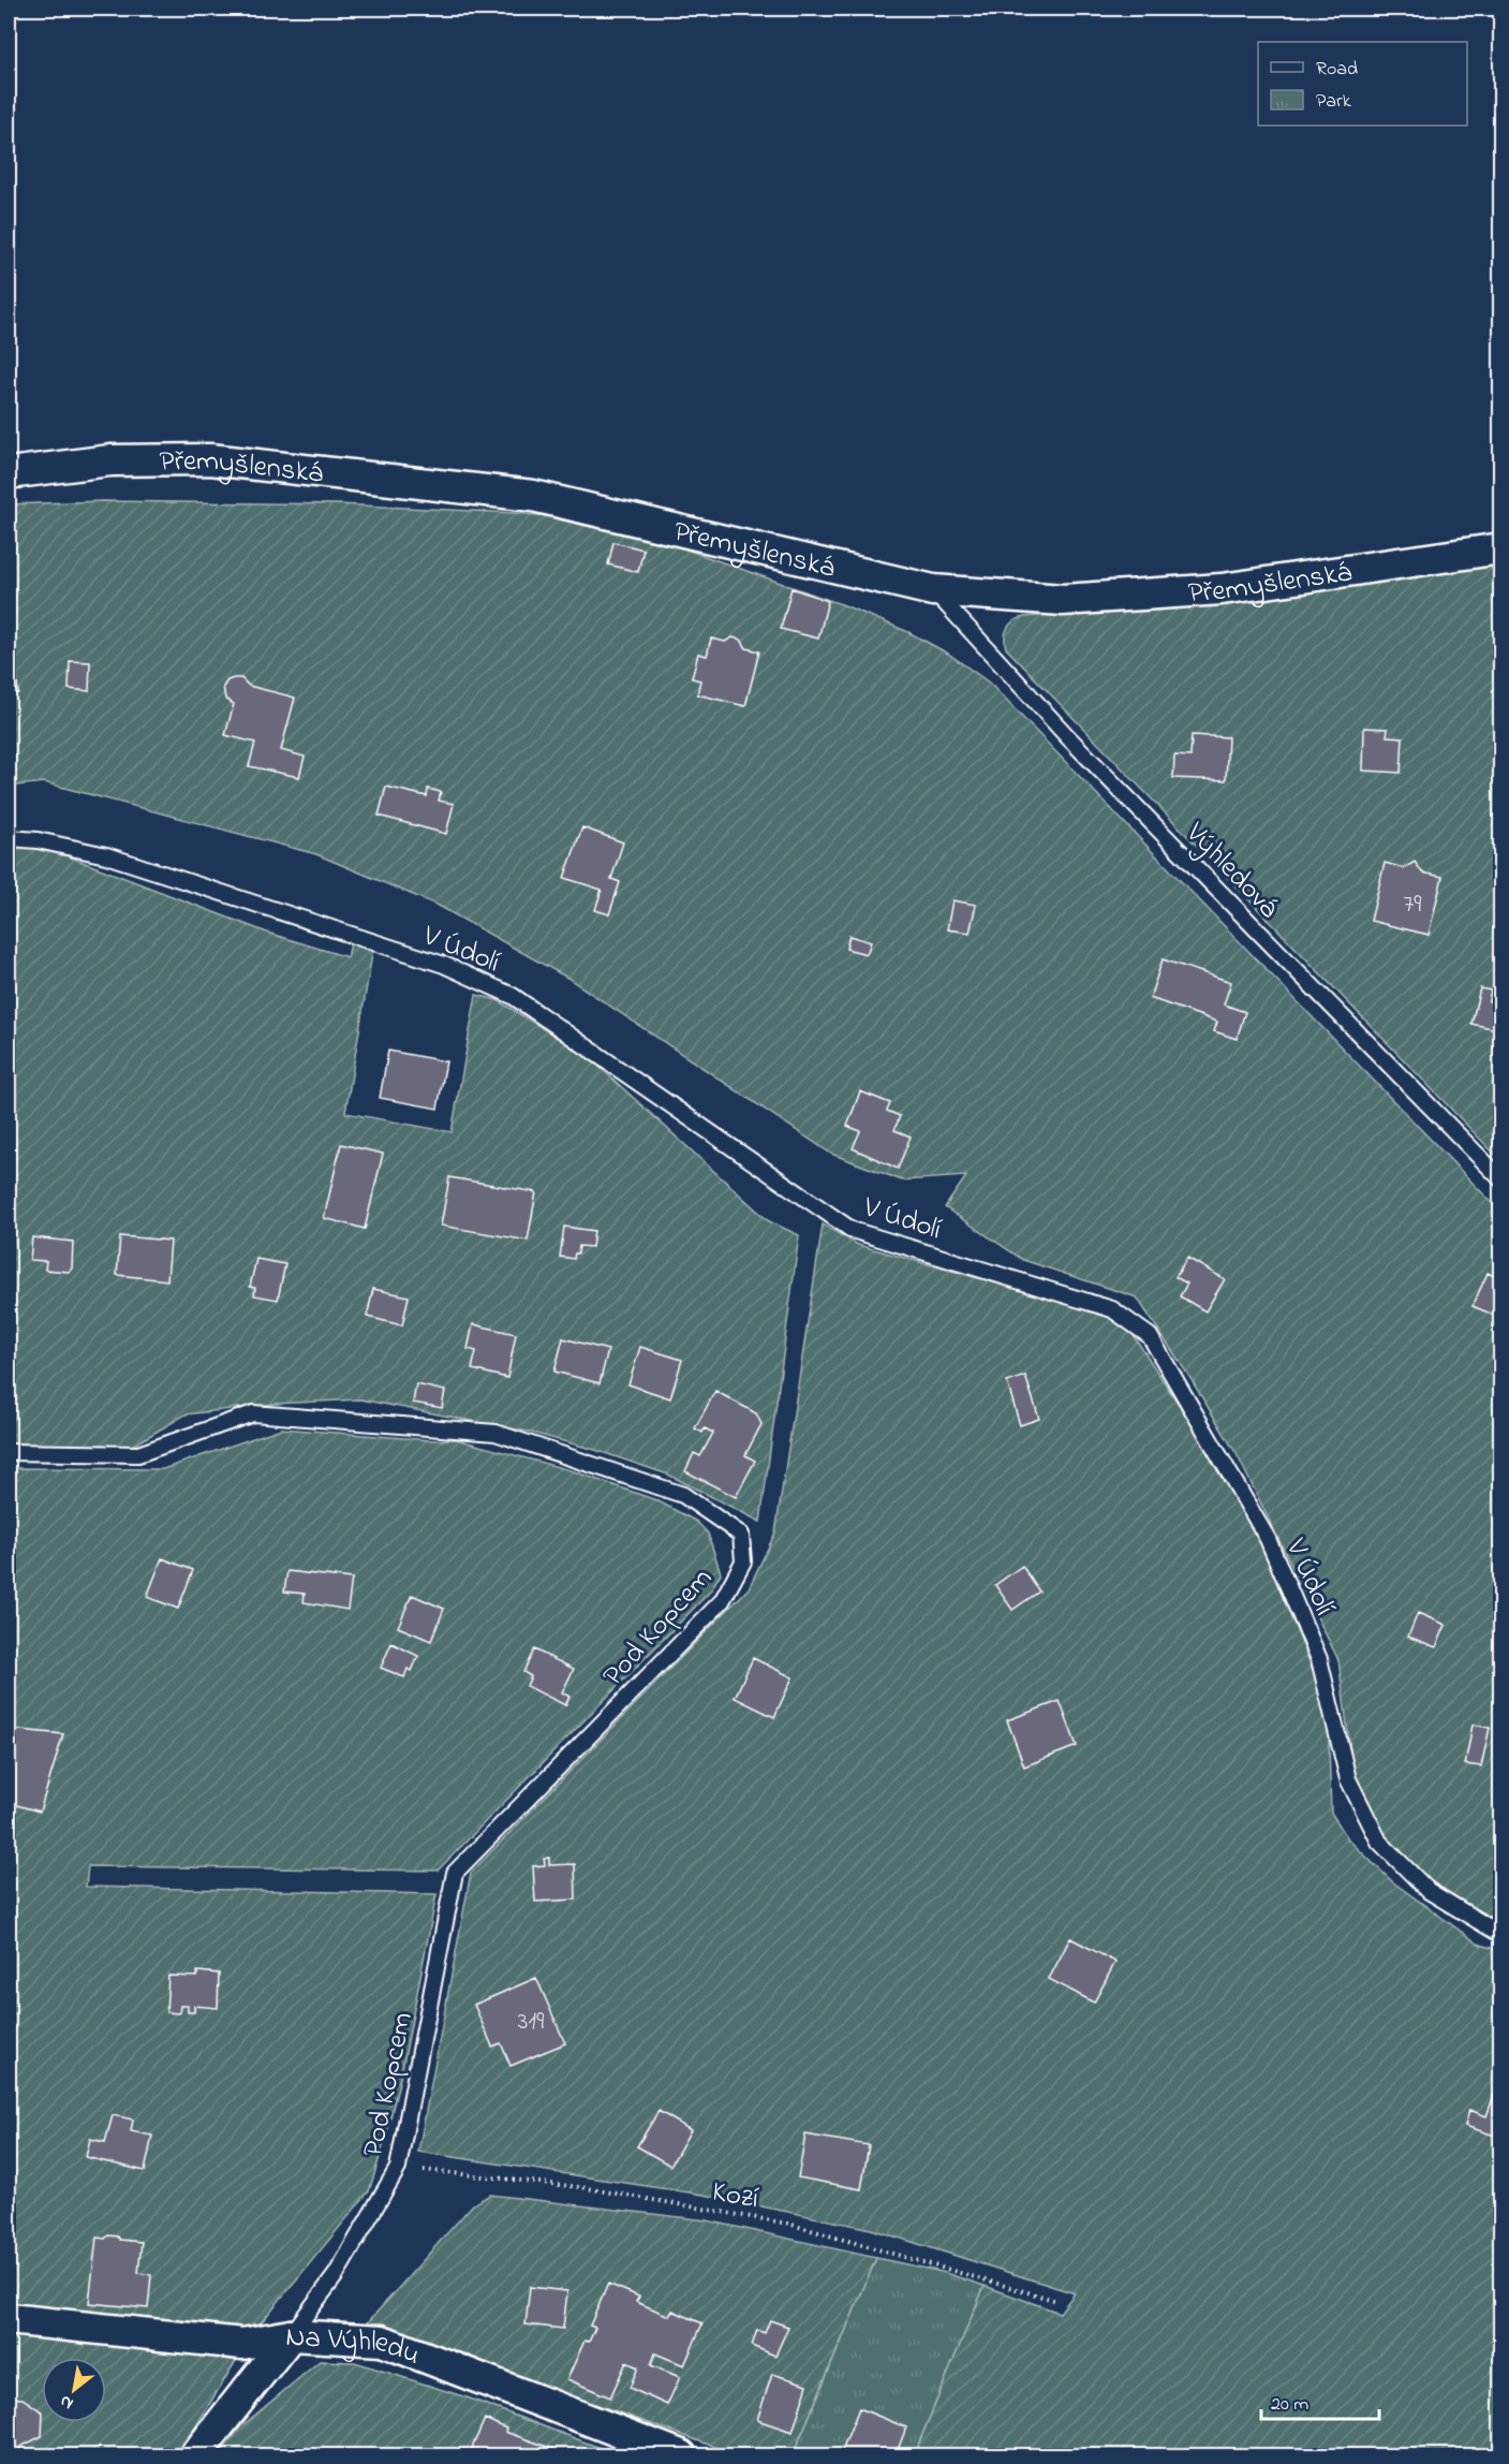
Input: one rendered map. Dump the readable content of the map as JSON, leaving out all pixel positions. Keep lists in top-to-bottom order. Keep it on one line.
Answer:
{"streets":{"street":["Přemyšlenská","Na Výhledu"],"lane":["Výhledová","V Údolí","Pod Kopcem"],"path":["Kozí"]},"crossings":[["Přemyšlenská","Výhledová"],["Pod Kopcem","Kozí"],["Pod Kopcem","Na Výhledu"]],"house_numbers":["79","319"],"legend":["Road","Park"],"scale_bar":"20 m","north":"bottom left"}
